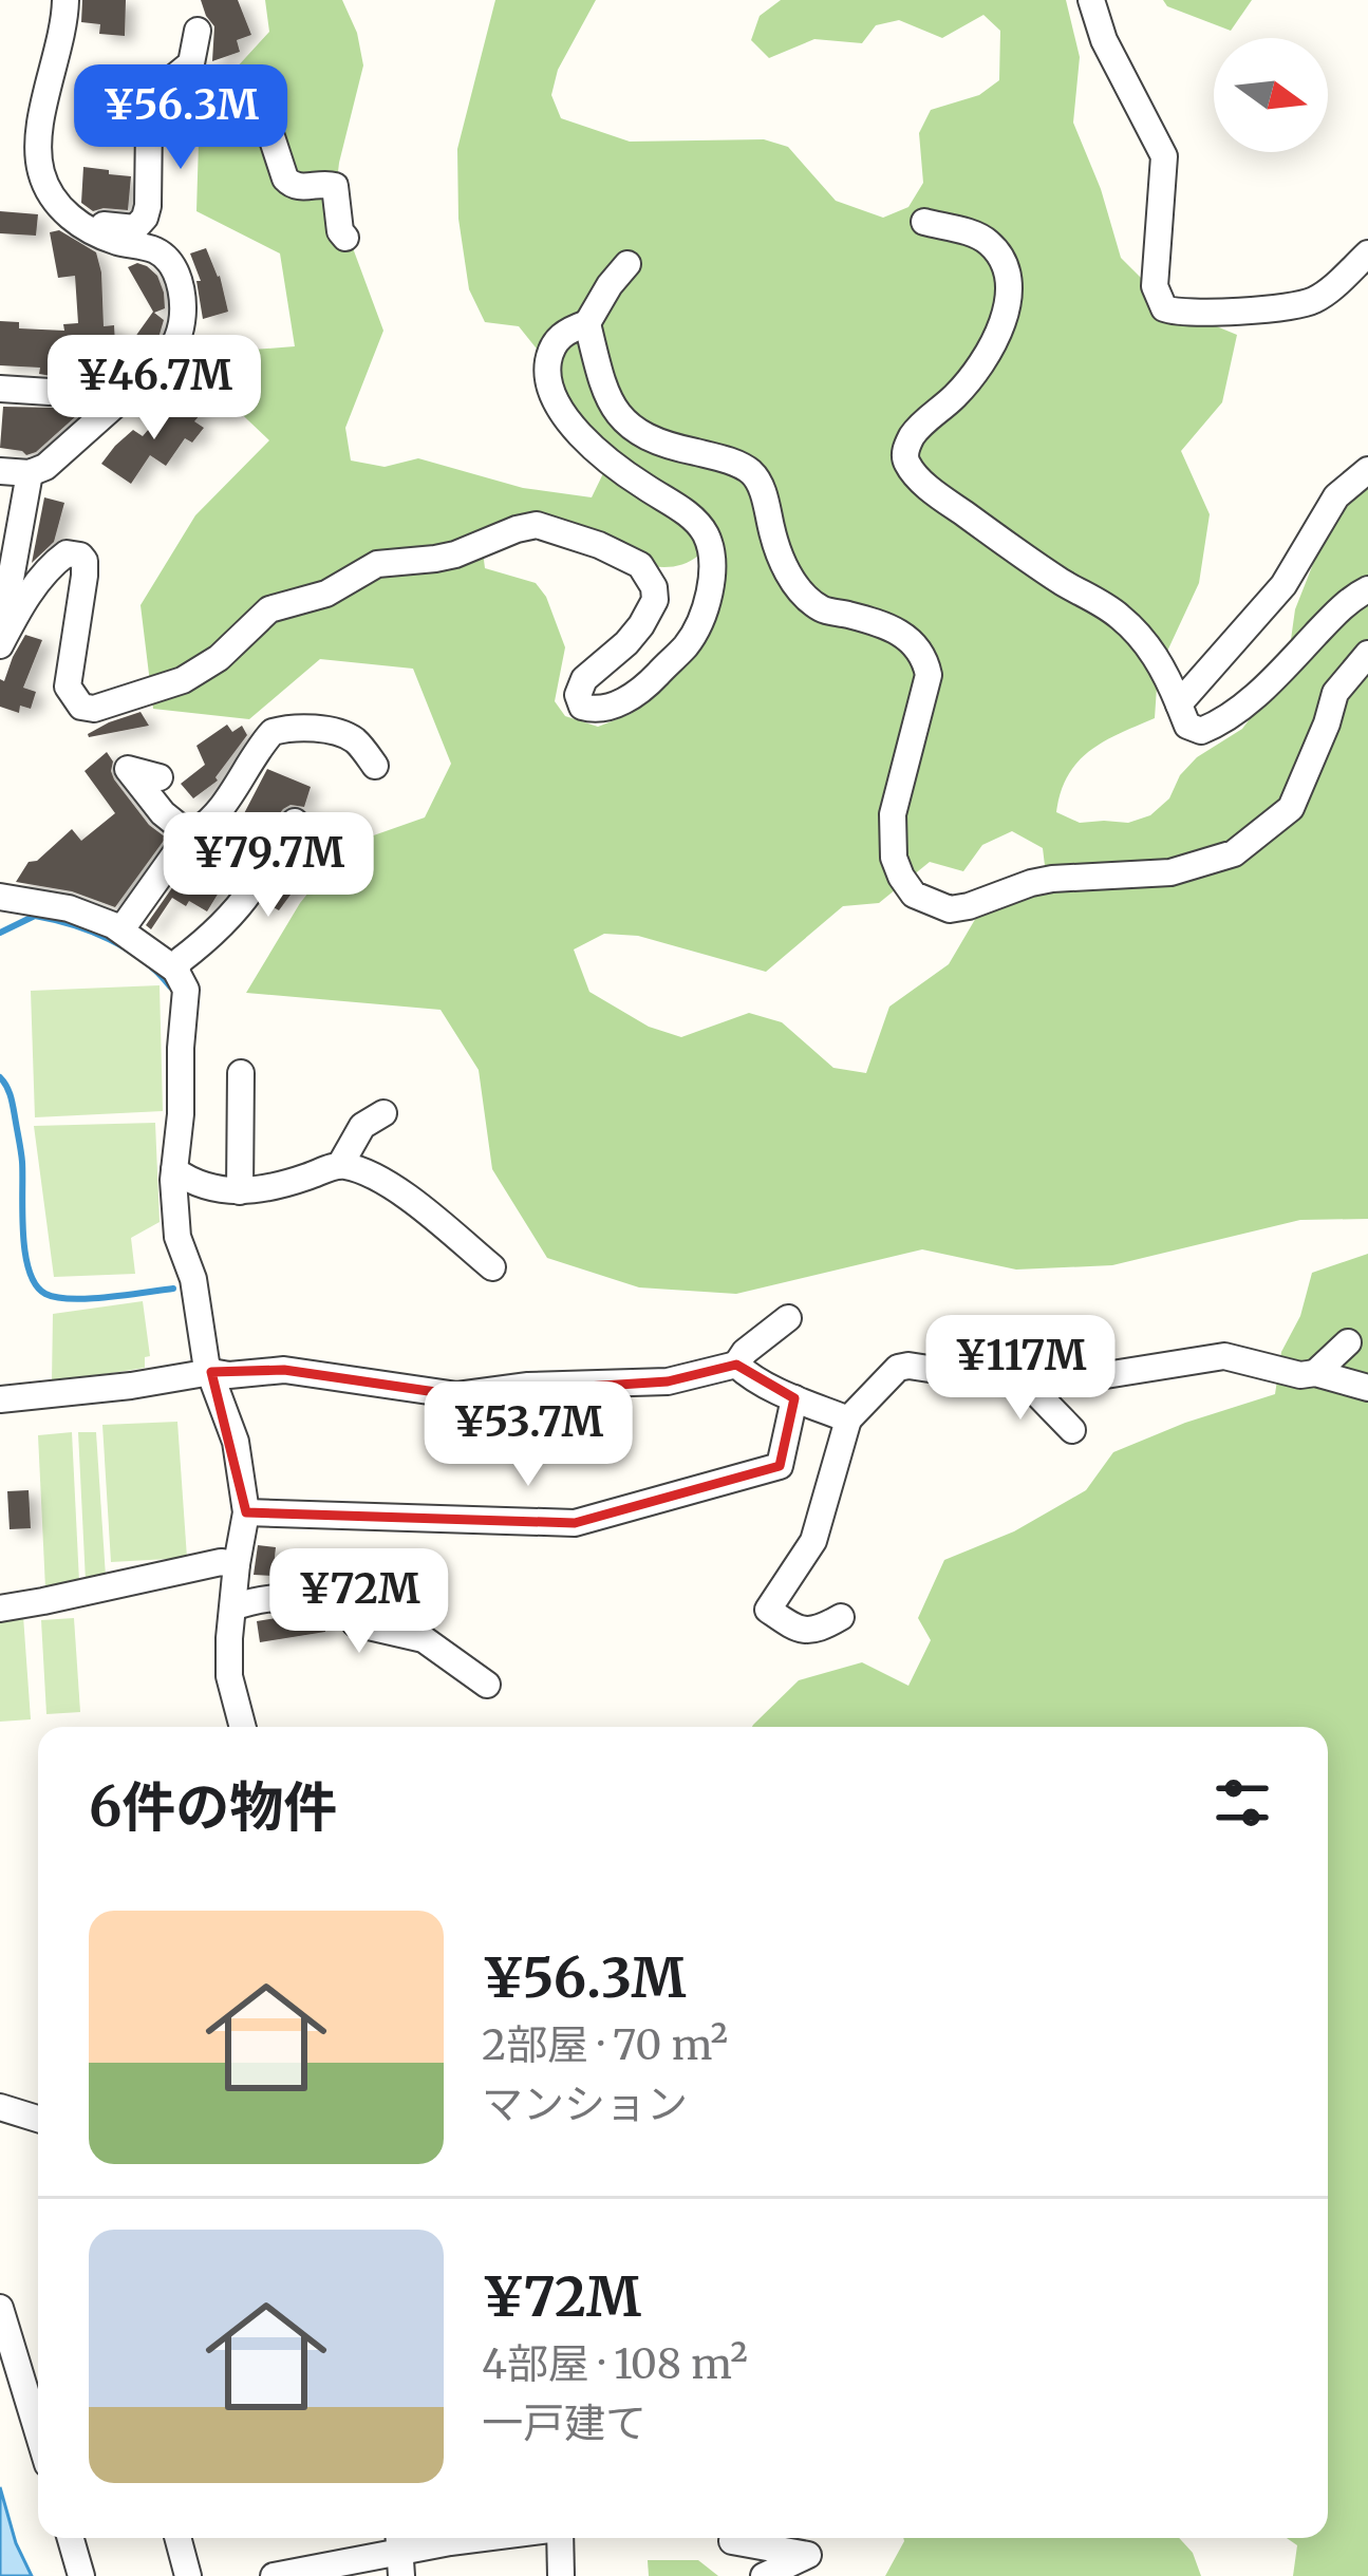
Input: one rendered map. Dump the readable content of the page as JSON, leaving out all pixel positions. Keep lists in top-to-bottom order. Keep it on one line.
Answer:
{"north":"right","page":{"price":["¥56.3M","¥46.7M","¥79.7M","¥117M","¥53.7M","¥72M"],"heading":"6件の物件","list":[{"name":"¥56.3M","note":"2部屋 · 70 m² · マンション"},{"name":"¥72M","note":"4部屋 · 108 m² · 一戸建て"}]}}
